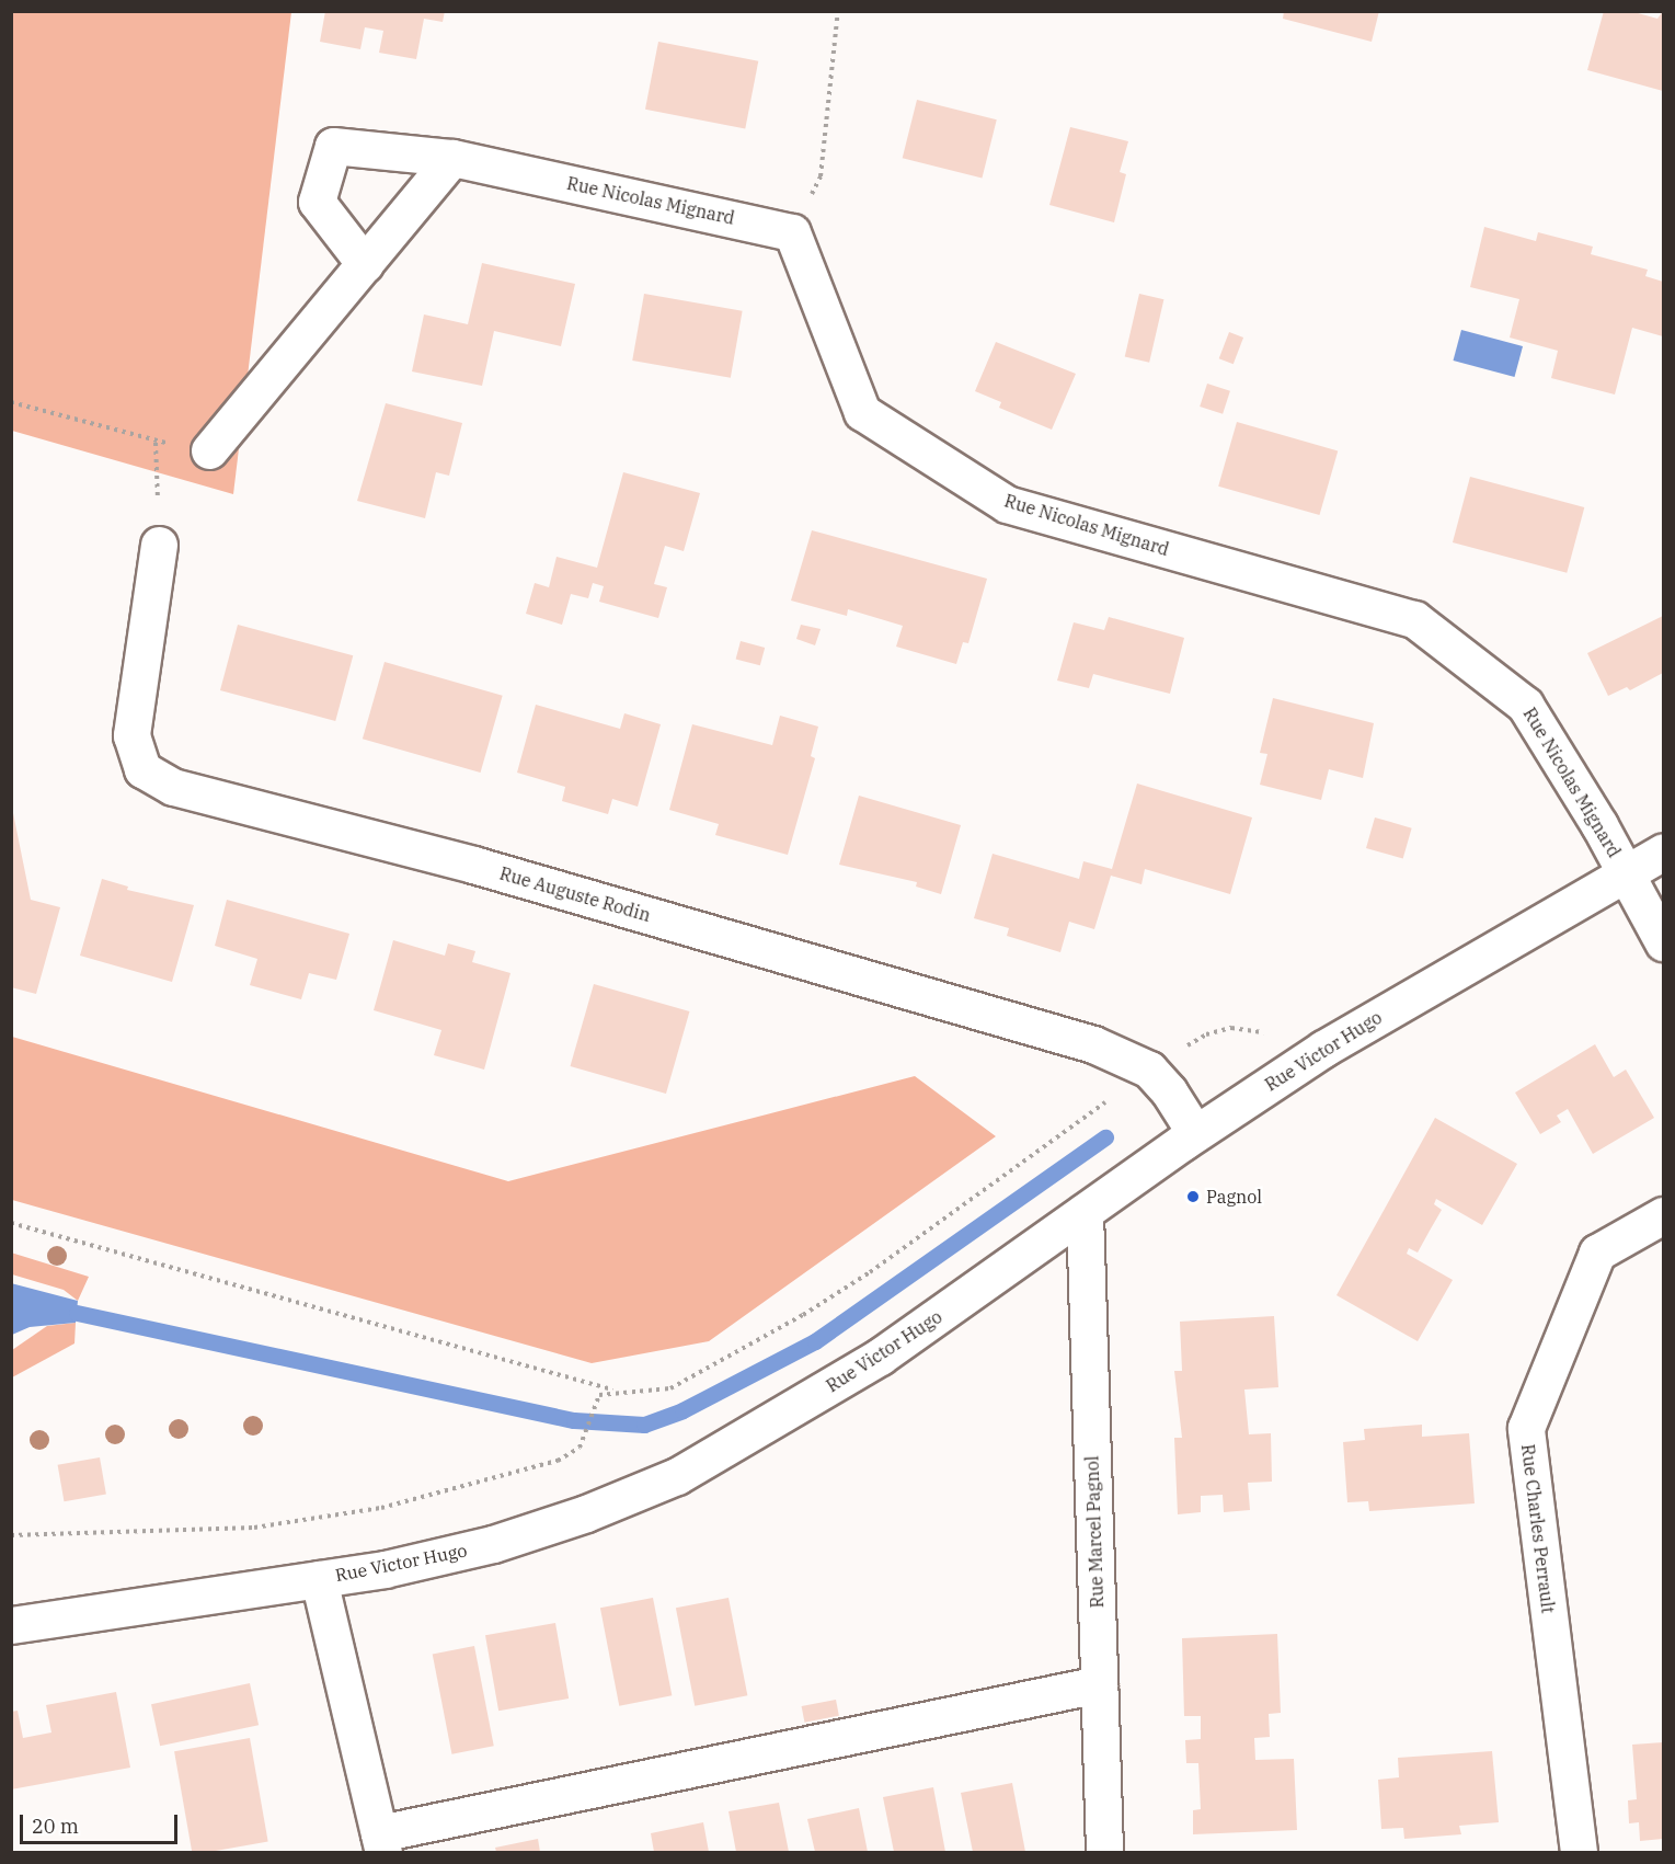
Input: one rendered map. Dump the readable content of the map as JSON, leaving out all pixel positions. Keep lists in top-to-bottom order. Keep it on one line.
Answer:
{"streets":{"street":["Rue Nicolas Mignard","Rue Auguste Rodin","Rue Victor Hugo","Rue Charles Perrault","Rue Marcel Pagnol"]},"crossings":[["Rue Nicolas Mignard","Rue Victor Hugo"],["Rue Auguste Rodin","Rue Victor Hugo"],["Rue Victor Hugo","Rue Marcel Pagnol"]],"places":["Pagnol"],"scale_bar":"20 m"}
